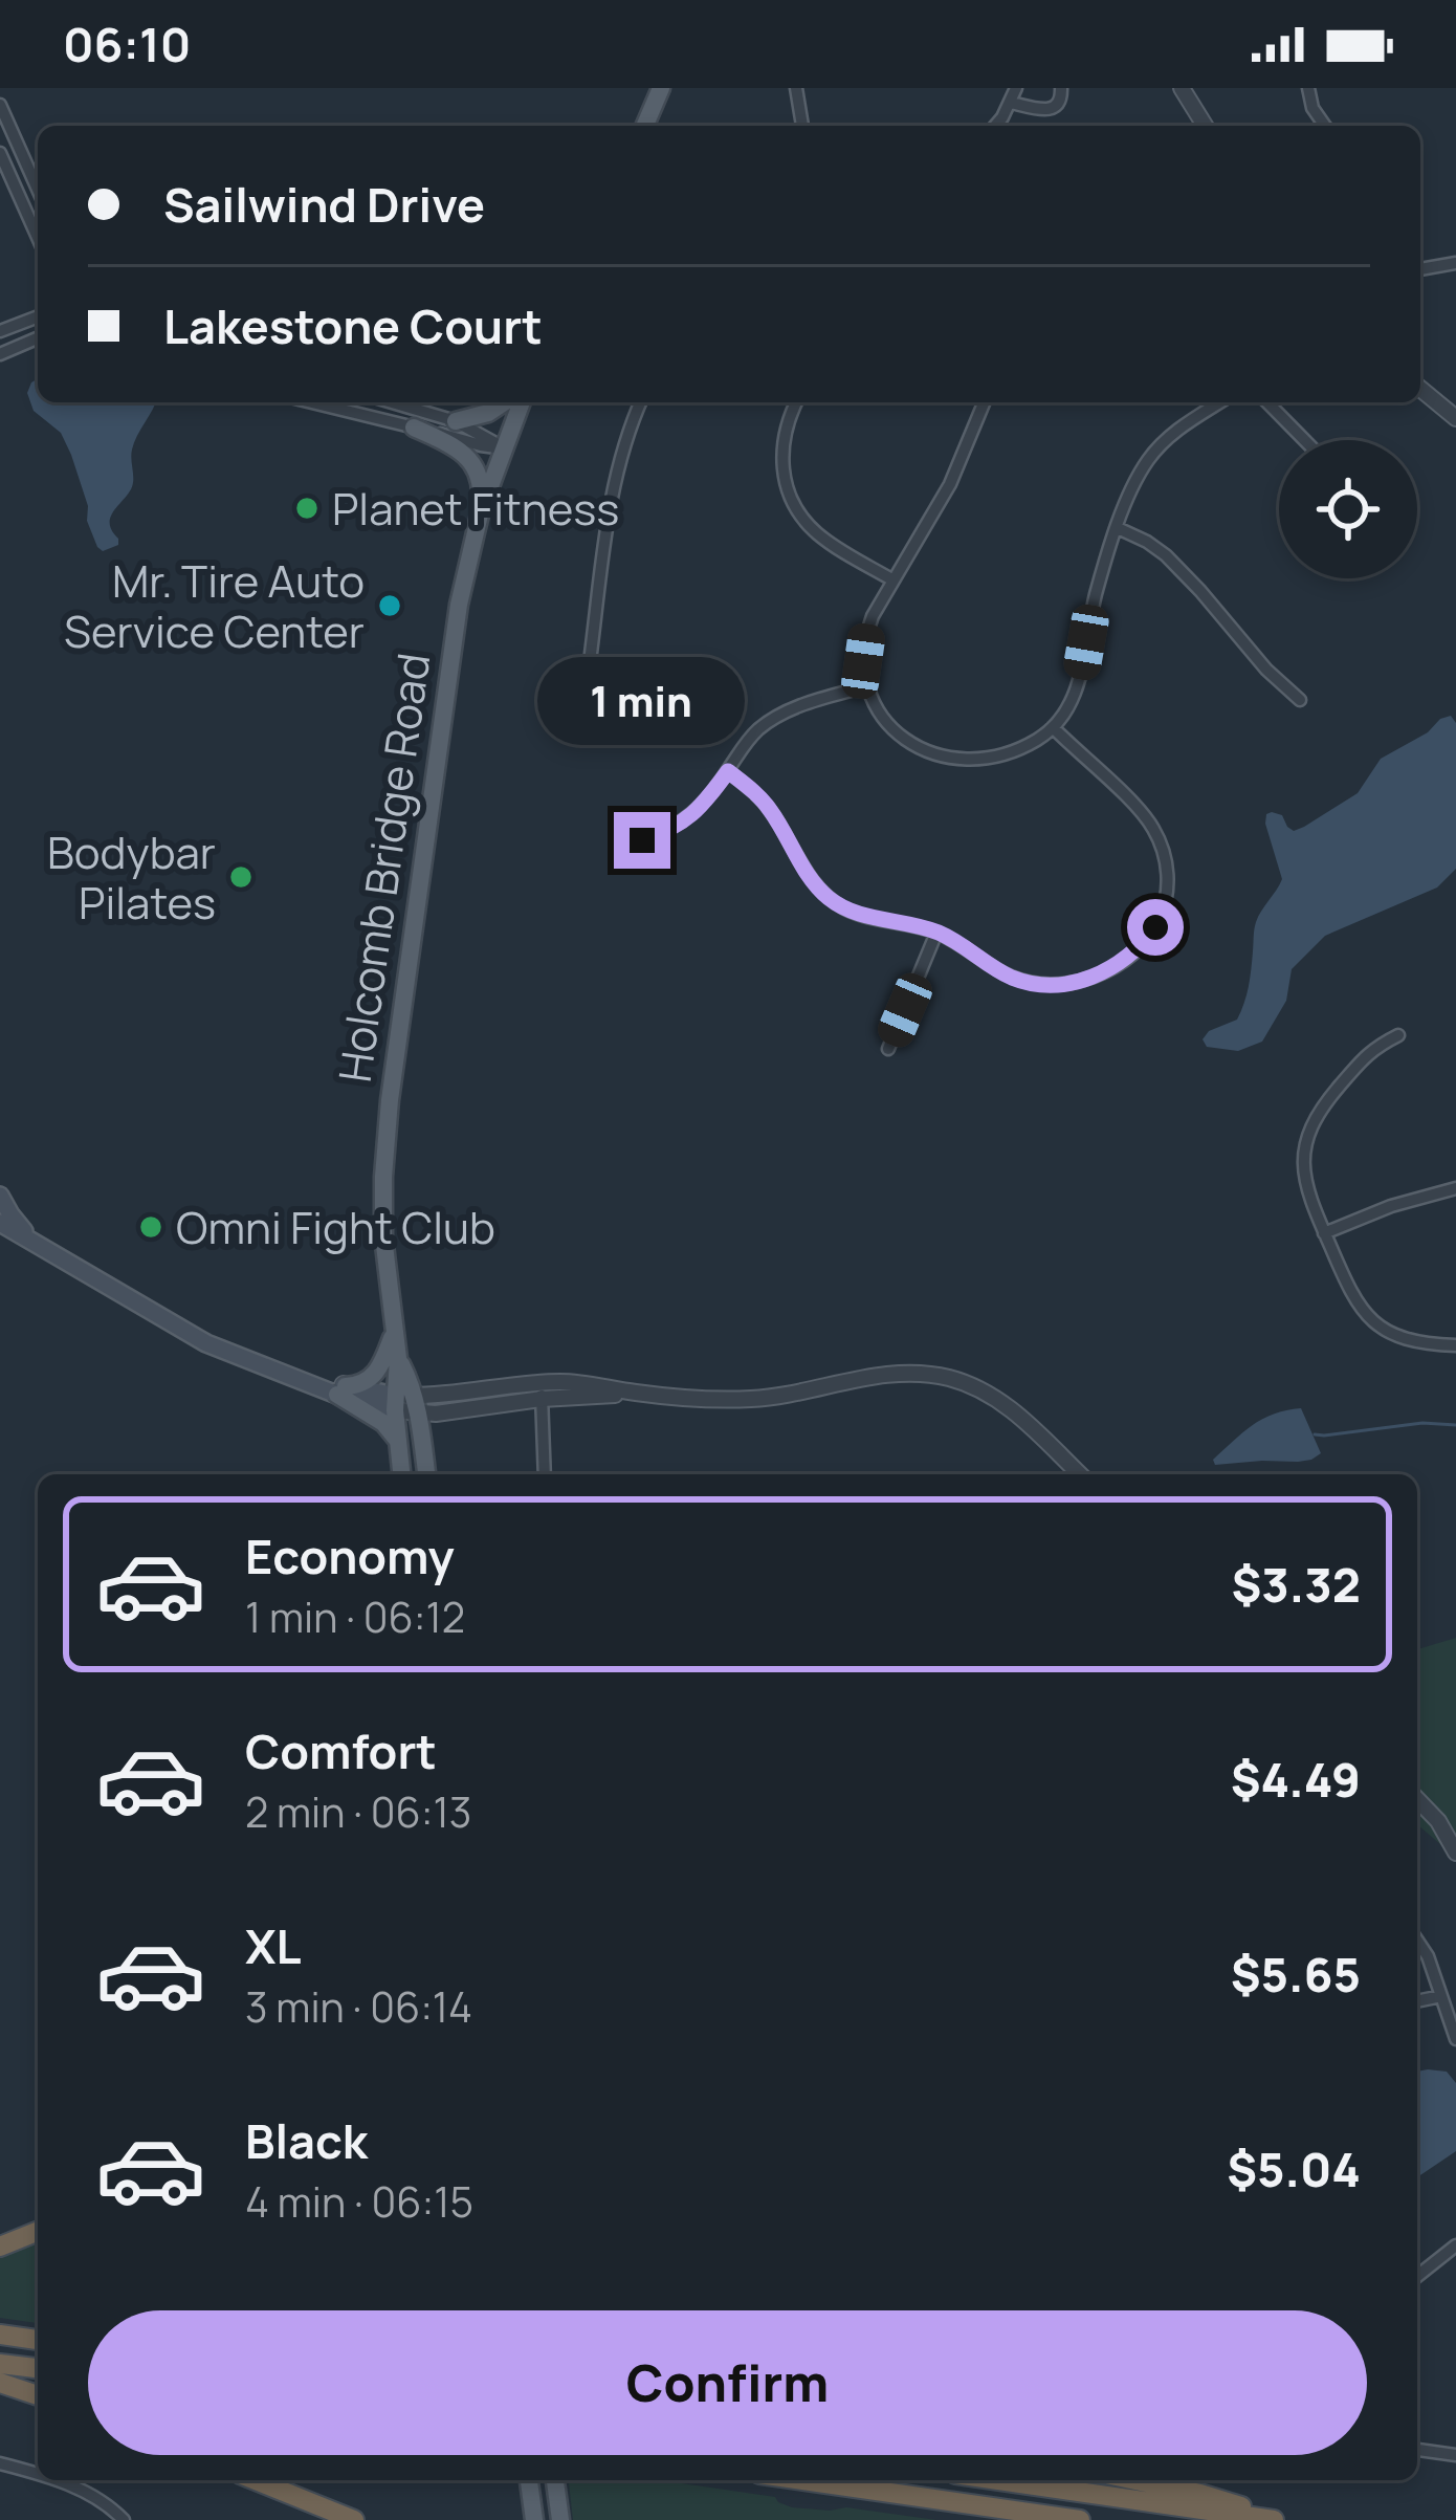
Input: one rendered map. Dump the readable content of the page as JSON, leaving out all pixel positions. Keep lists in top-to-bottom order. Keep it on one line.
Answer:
{"streets":{"main road":["Holcomb Bridge Road"]},"places":["Planet Fitness","Mr. Tire Auto Service Center","Bodybar Pilates","Omni Fight Club"],"page":{"status":"06:10","banner":["Sailwind Drive","Lakestone Court"],"bubble":"1 min","list":[{"name":"Economy","note":"1 min · 06:12","value":"$3.32"},{"name":"Comfort","note":"2 min · 06:13","value":"$4.49"},{"name":"XL","note":"3 min · 06:14","value":"$5.65"},{"name":"Black","note":"4 min · 06:15","value":"$5.04"}],"buttons":"Confirm"}}
